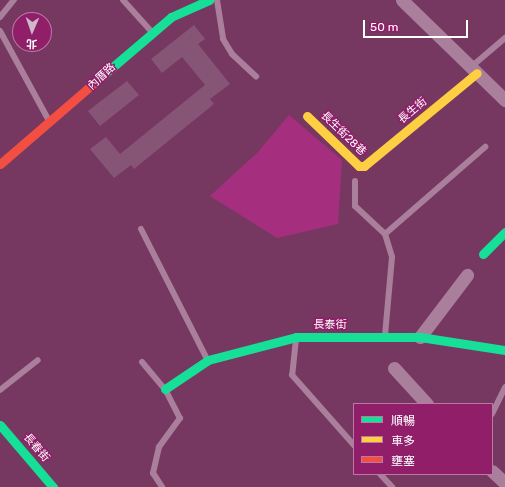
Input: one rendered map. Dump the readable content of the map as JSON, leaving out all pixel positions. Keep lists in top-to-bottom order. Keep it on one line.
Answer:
{"streets":{"street":["內厝路","長生街","長生街28巷","長泰街","長春街"]},"crossings":[["長生街","長生街28巷"]],"legend":["順暢","車多","壅塞"],"scale_bar":"50 m","north":"bottom"}
